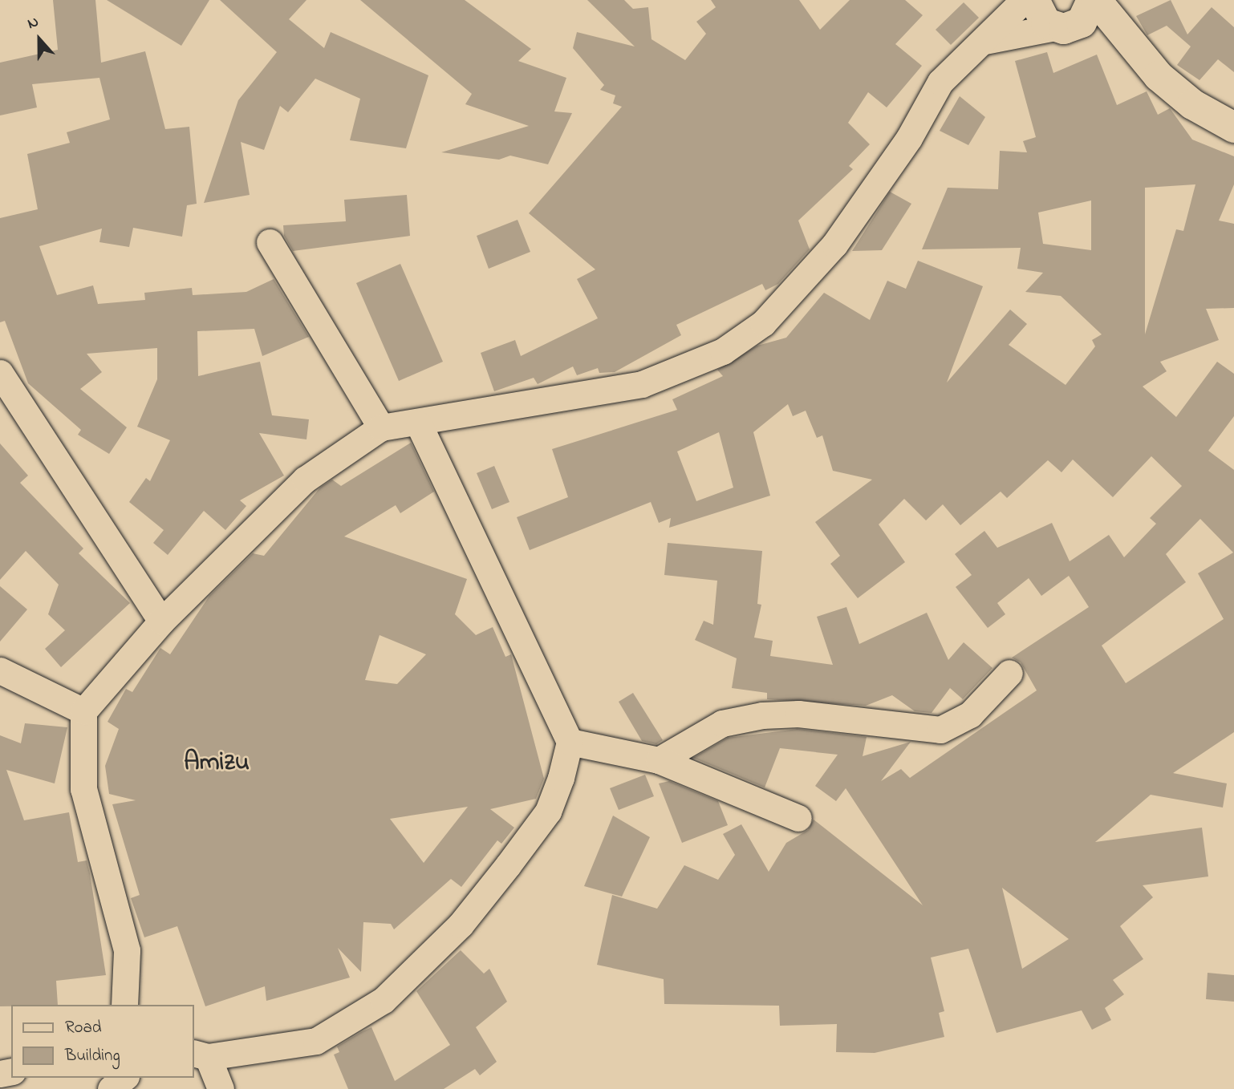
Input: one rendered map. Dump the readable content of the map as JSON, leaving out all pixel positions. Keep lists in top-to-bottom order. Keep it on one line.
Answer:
{"districts":["Amizu"],"legend":["Road","Building"],"north":"top"}
